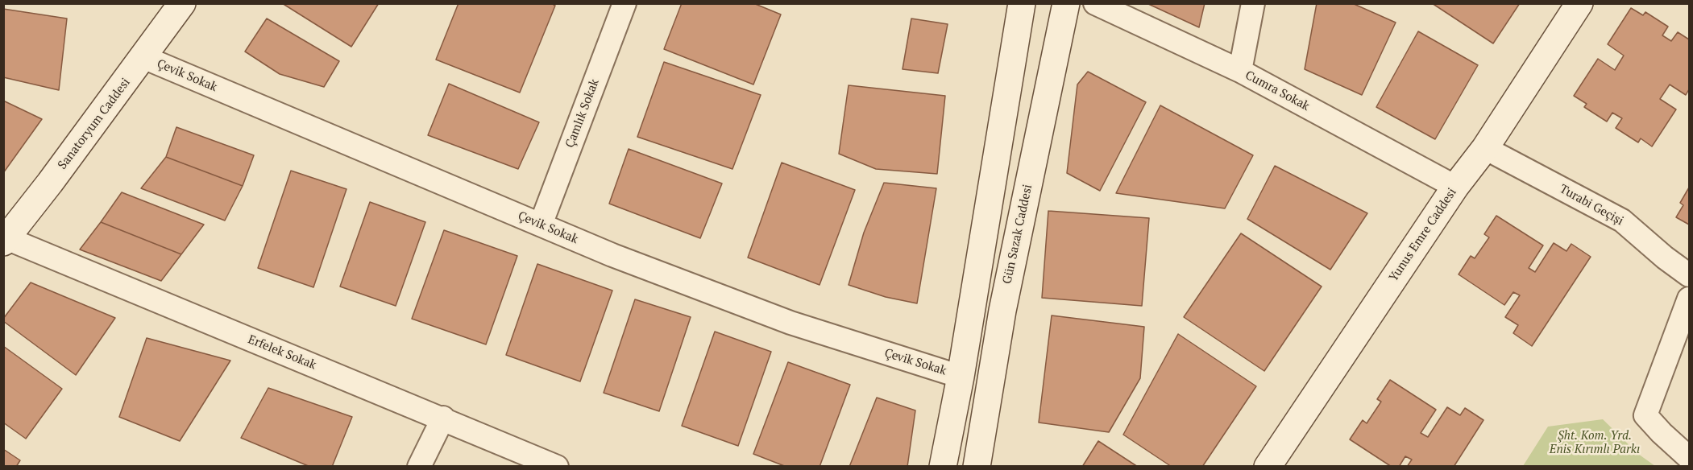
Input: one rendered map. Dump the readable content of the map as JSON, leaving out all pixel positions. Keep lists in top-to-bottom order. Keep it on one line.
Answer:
{"streets":{"main road":["Sanatoryum Caddesi","Gün Sazak Caddesi","Yunus Emre Caddesi"],"street":["Çevik Sokak","Cumra Sokak","Çamlık Sokak","Turabi Geçişi","Erfelek Sokak"]},"crossings":[["Çevik Sokak","Çamlık Sokak"],["Çevik Sokak","Sanatoryum Caddesi"],["Cumra Sokak","Yunus Emre Caddesi"],["Sanatoryum Caddesi","Erfelek Sokak"],["Turabi Geçişi","Yunus Emre Caddesi"]],"parks":["Şht. Kom. Yrd. Enis Kırımlı Parkı"]}
